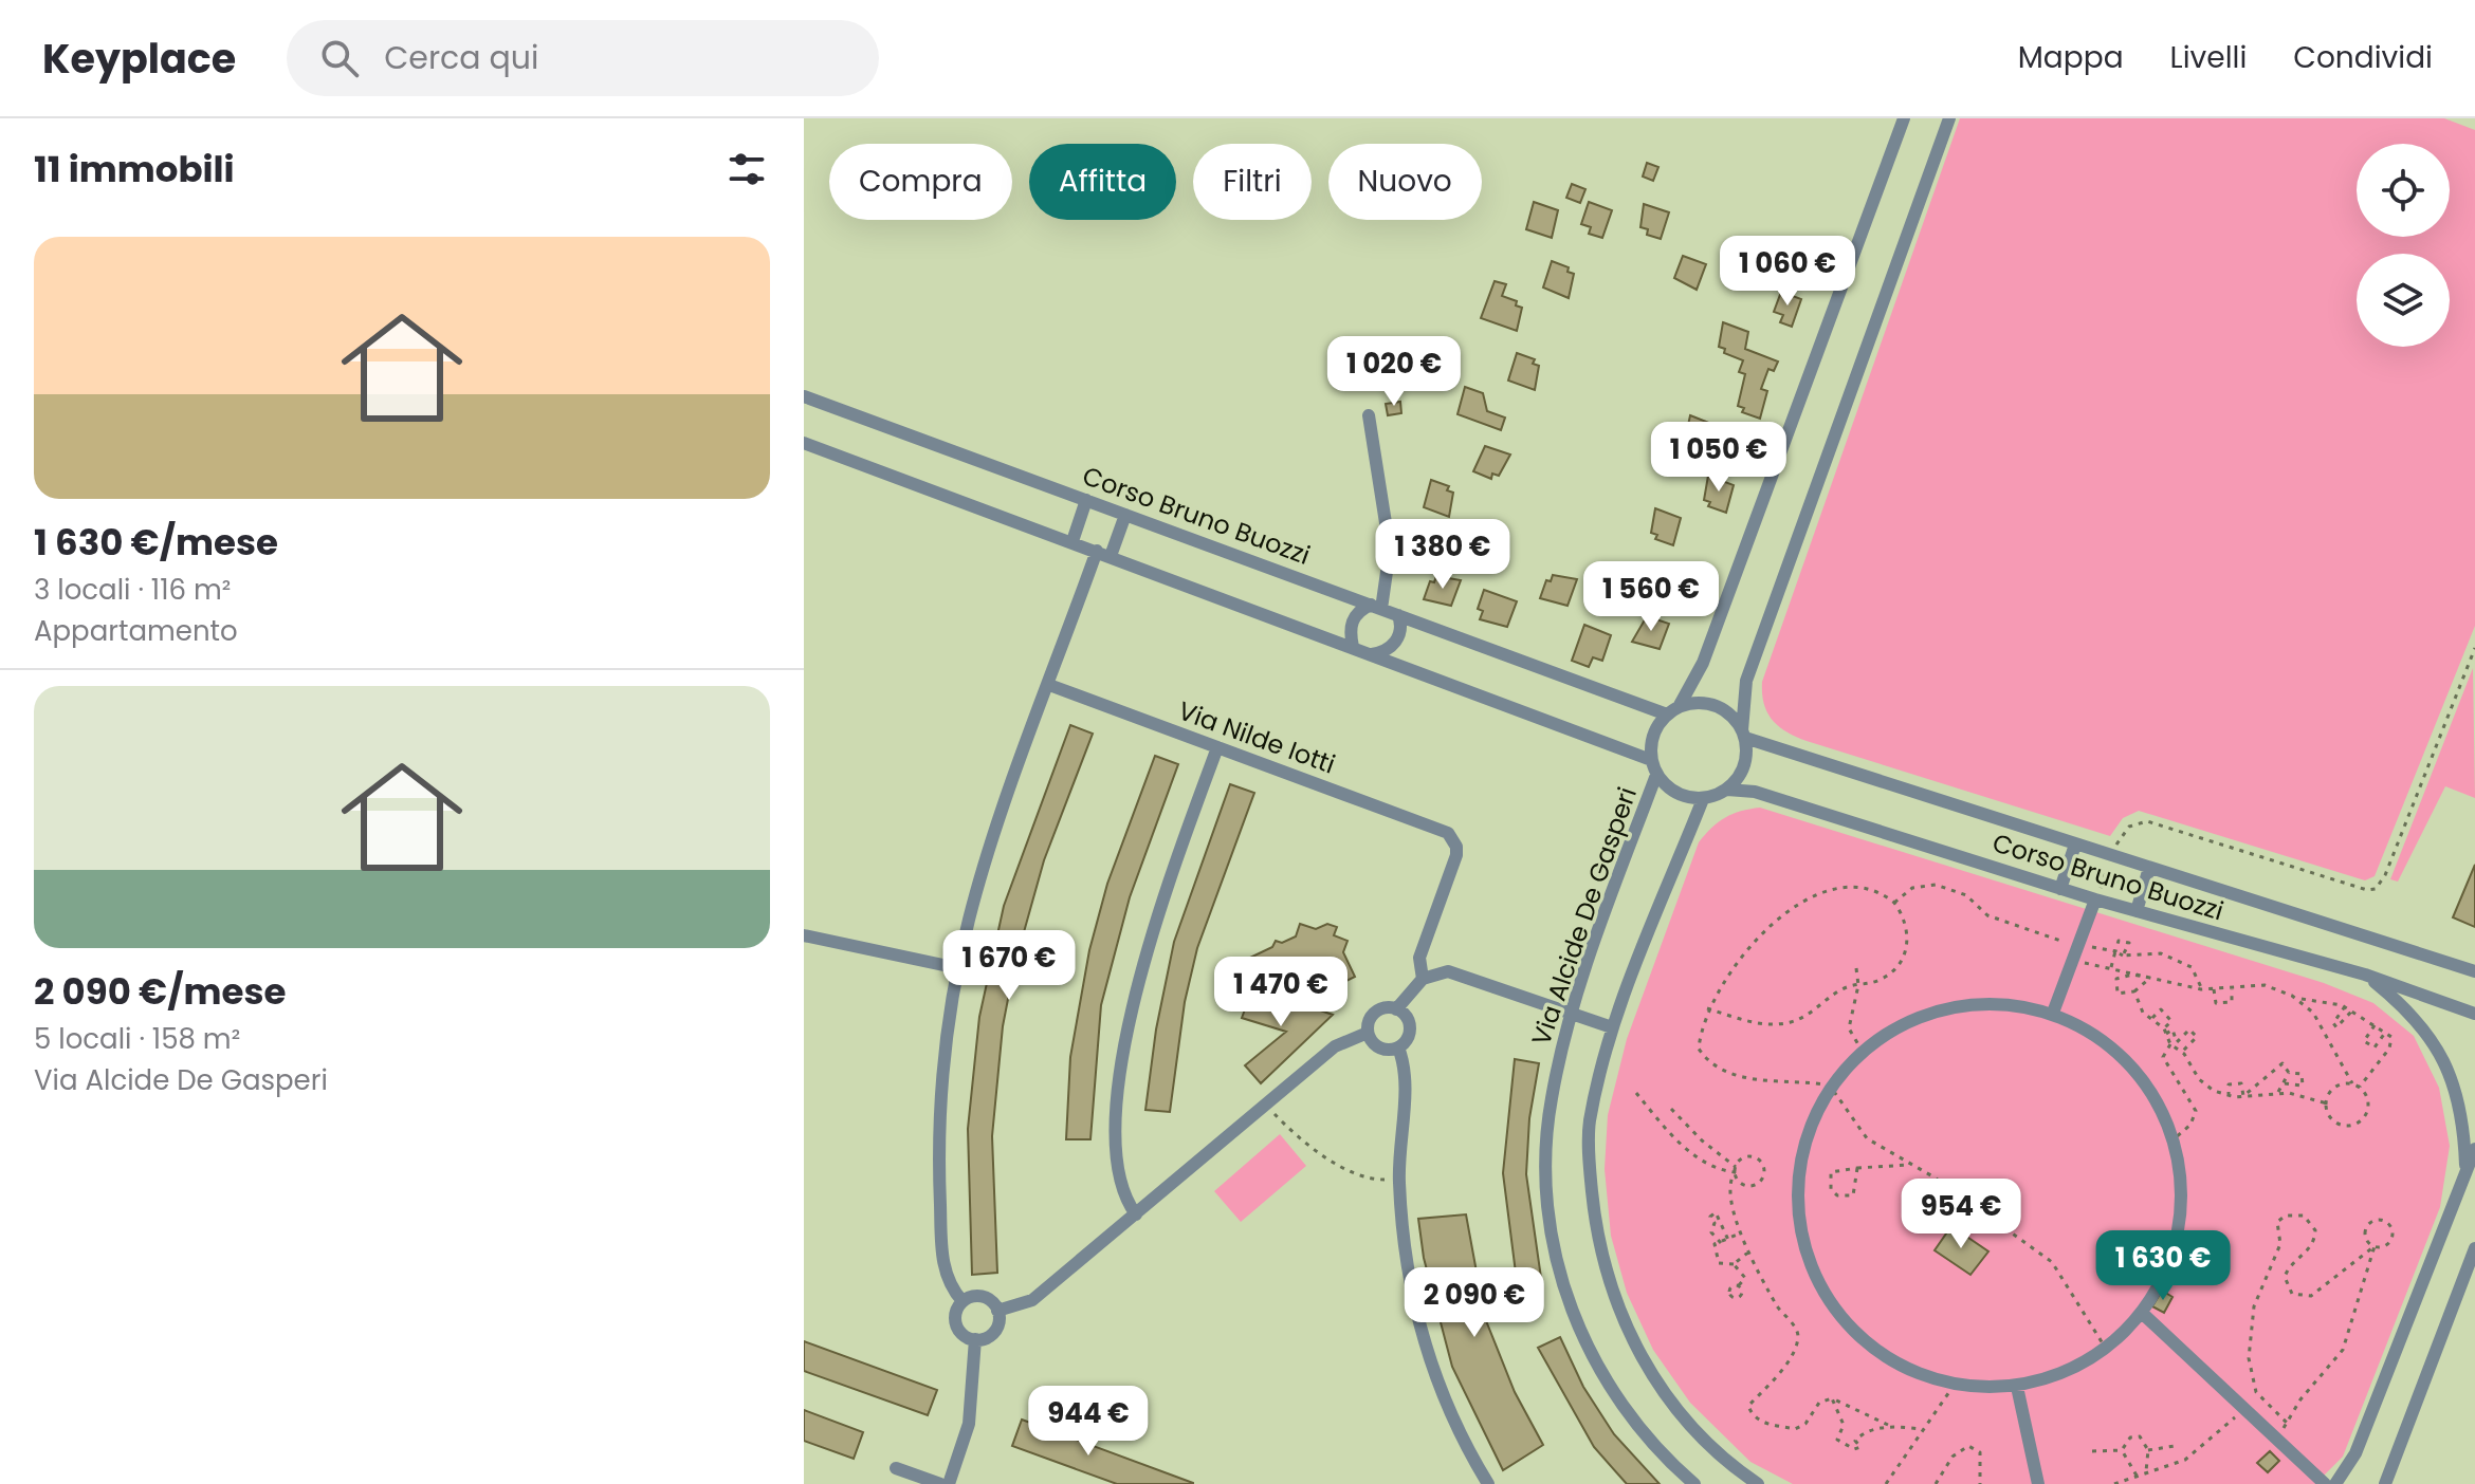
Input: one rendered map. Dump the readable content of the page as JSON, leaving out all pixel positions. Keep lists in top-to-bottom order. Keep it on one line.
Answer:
{"streets":{"street":["Corso Bruno Buozzi","Via Nilde Iotti","Via Alcide De Gasperi"]},"crossings":[["Corso Bruno Buozzi","Via Alcide De Gasperi"]],"page":{"header":"Keyplace","search":"Cerca qui","nav":["Mappa","Livelli","Condividi"],"heading":"11 immobili","chip":["Compra","Affitta","Filtri","Nuovo"],"list":[{"name":"1 630 €/mese","note":"3 locali · 116 m² · Appartamento"},{"name":"2 090 €/mese","note":"5 locali · 158 m² · Via Alcide De Gasperi"}],"price":["1 060 €","1 020 €","1 050 €","1 380 €","1 560 €","1 670 €","1 470 €","954 €","1 630 €","2 090 €","944 €"]}}
